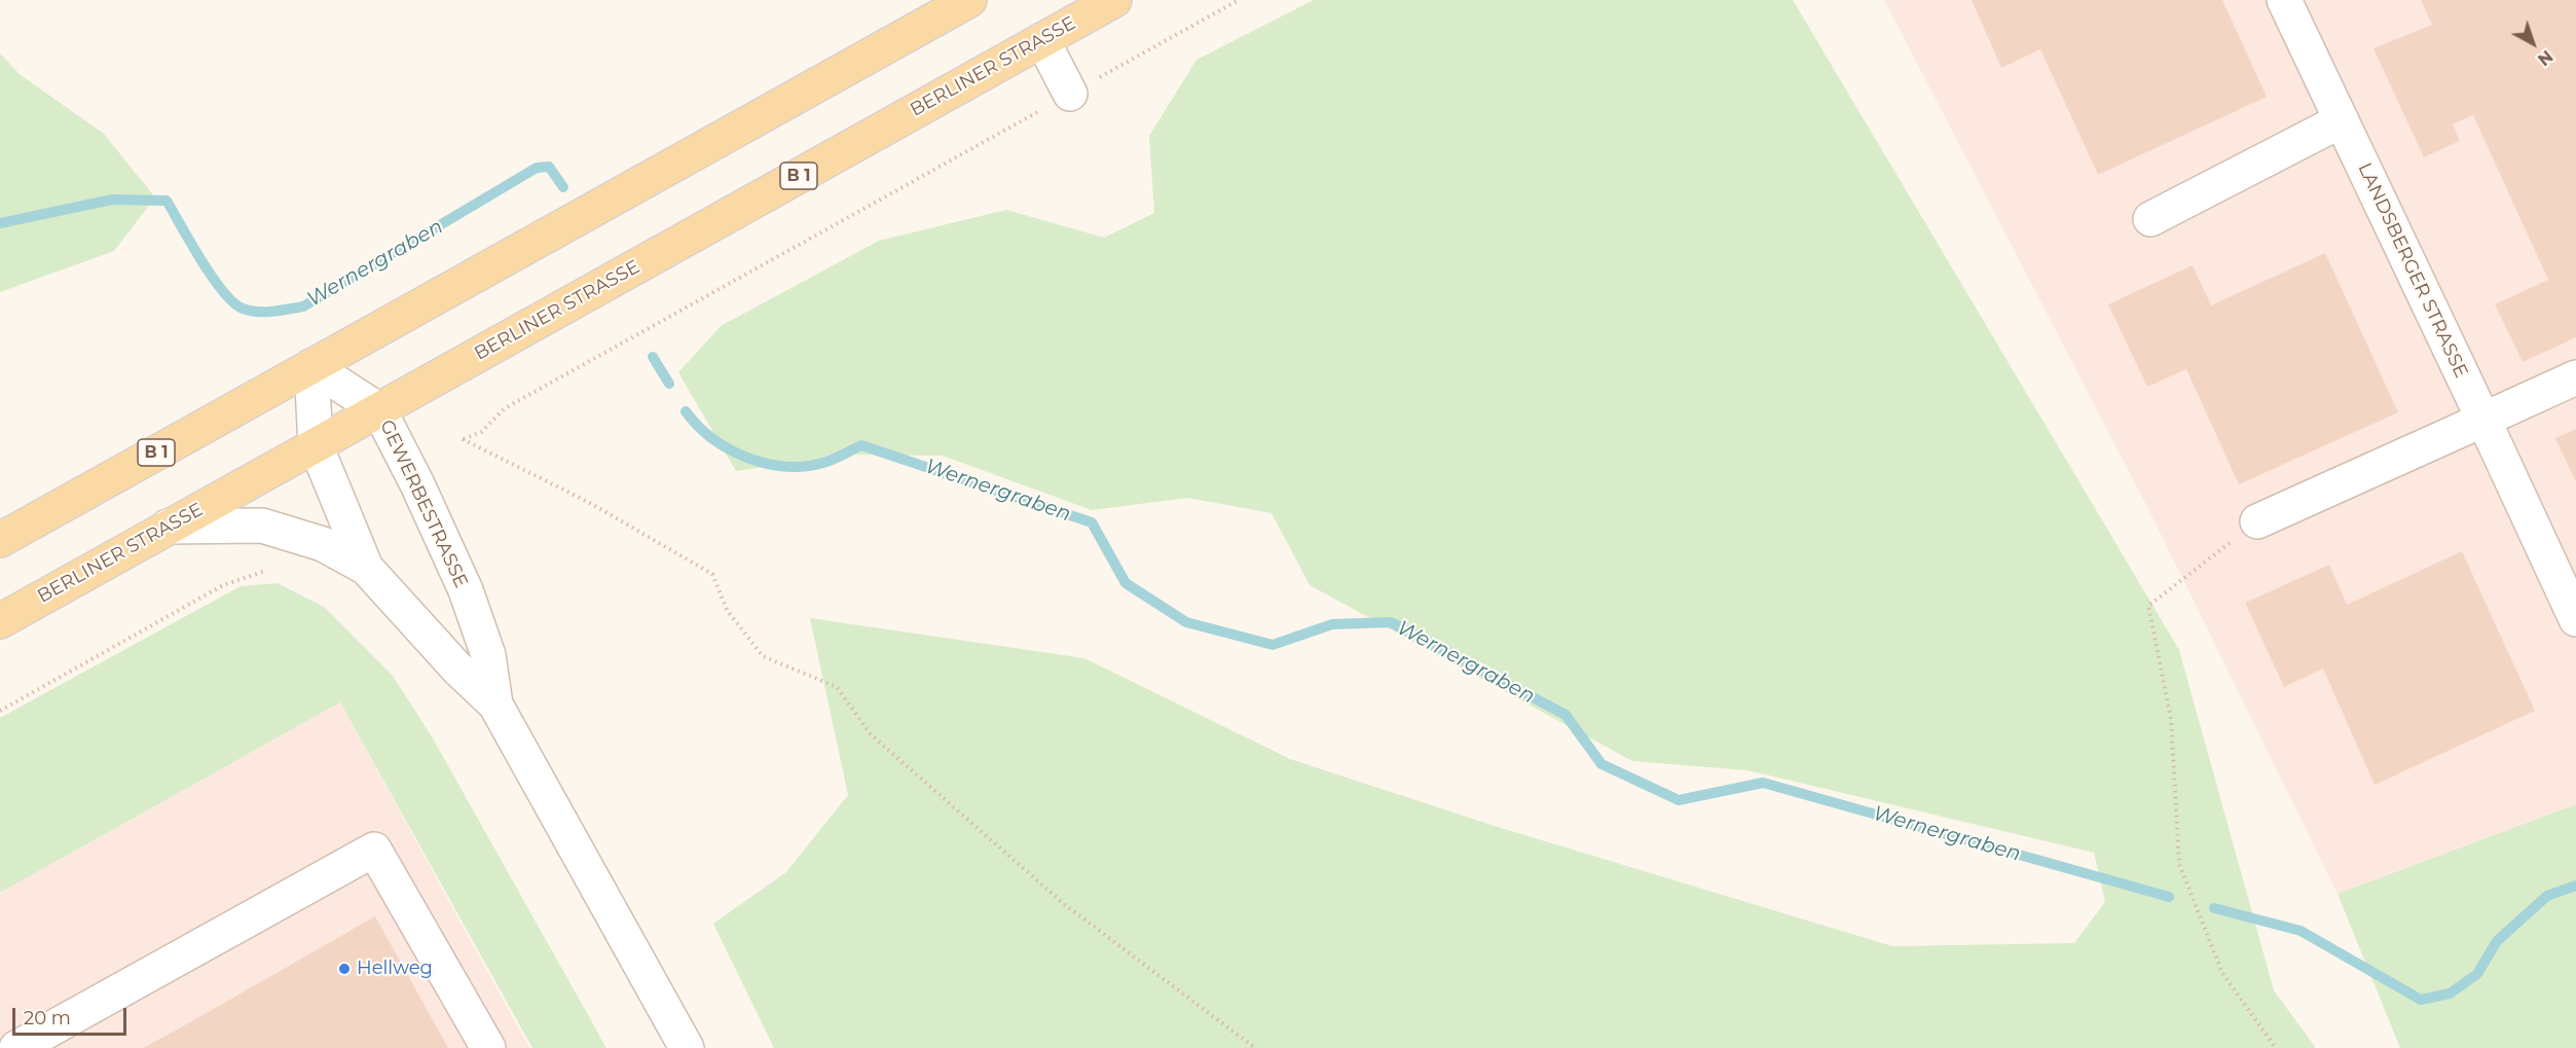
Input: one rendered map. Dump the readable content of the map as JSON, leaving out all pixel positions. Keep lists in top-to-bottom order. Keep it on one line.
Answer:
{"streets":{"main road":["BERLINER STRASSE","B 1"],"street":["LANDSBERGER STRASSE","GEWERBESTRASSE"]},"crossings":[["BERLINER STRASSE","GEWERBESTRASSE"],["B 1","GEWERBESTRASSE"]],"water":["Wernergraben"],"places":["Hellweg"],"scale_bar":"20 m","north":"bottom right"}
